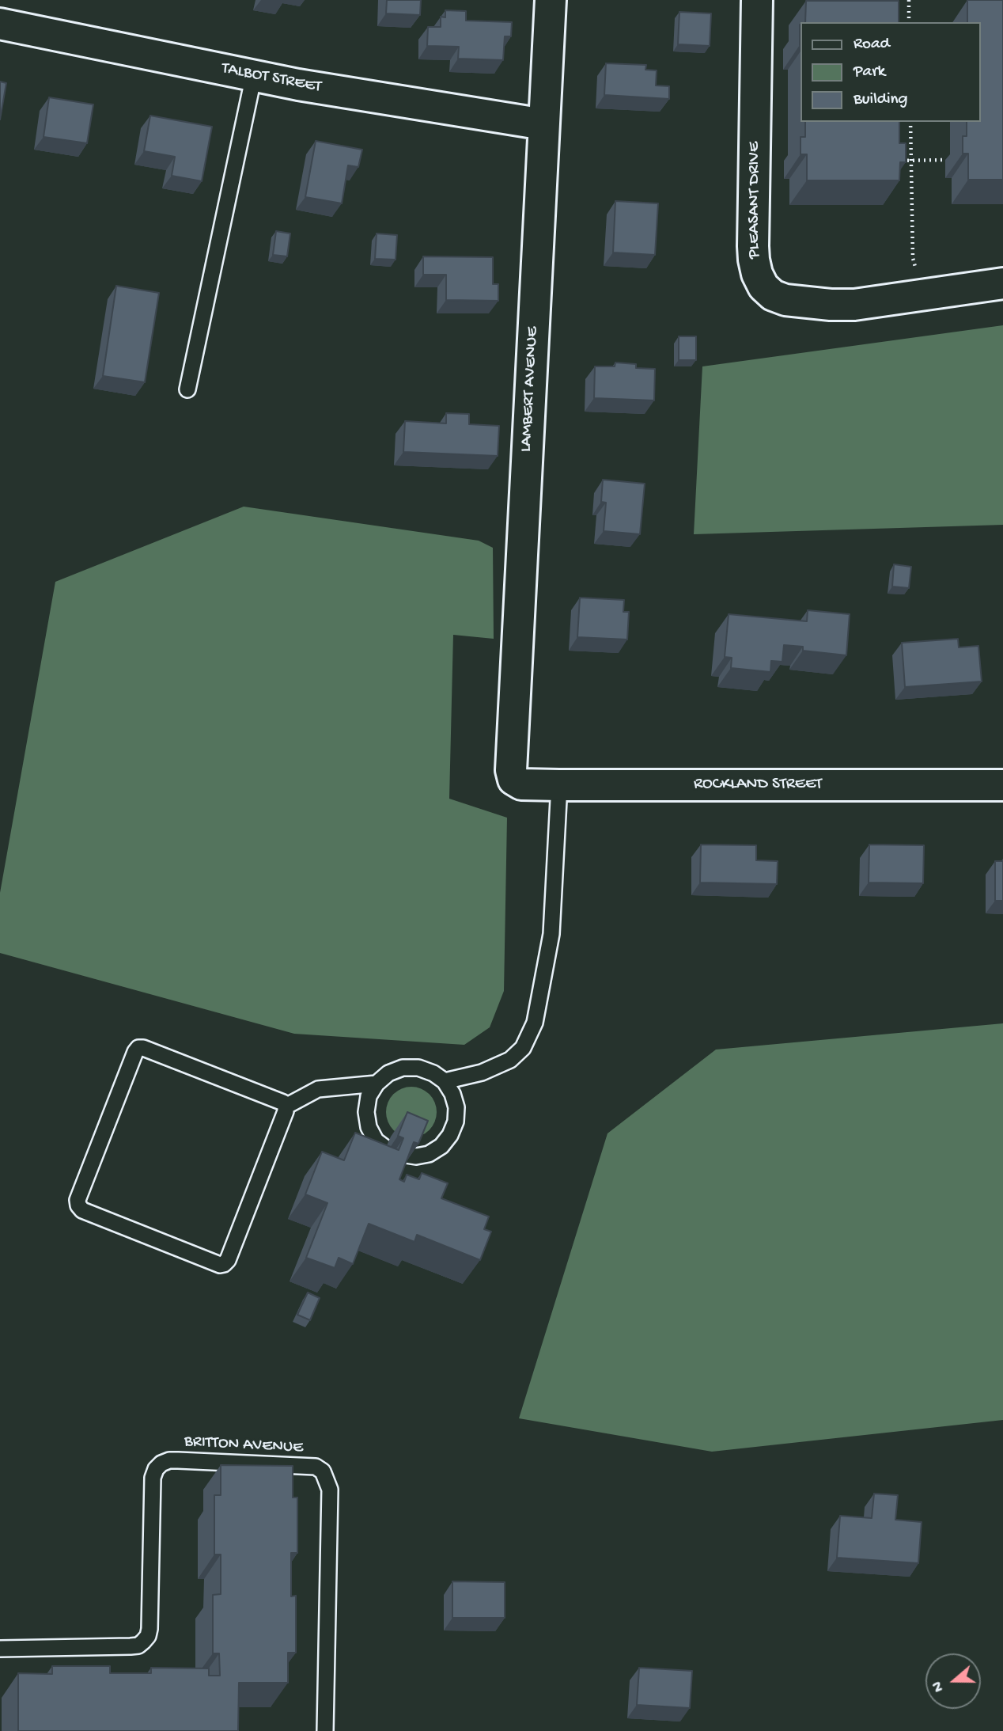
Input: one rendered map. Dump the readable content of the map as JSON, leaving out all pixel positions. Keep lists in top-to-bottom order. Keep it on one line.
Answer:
{"streets":{"street":["TALBOT STREET","PLEASANT DRIVE","LAMBERT AVENUE","ROCKLAND STREET"],"lane":["BRITTON AVENUE"]},"crossings":[["TALBOT STREET","LAMBERT AVENUE"],["LAMBERT AVENUE","ROCKLAND STREET"]],"legend":["Road","Park","Building"],"north":"left"}
